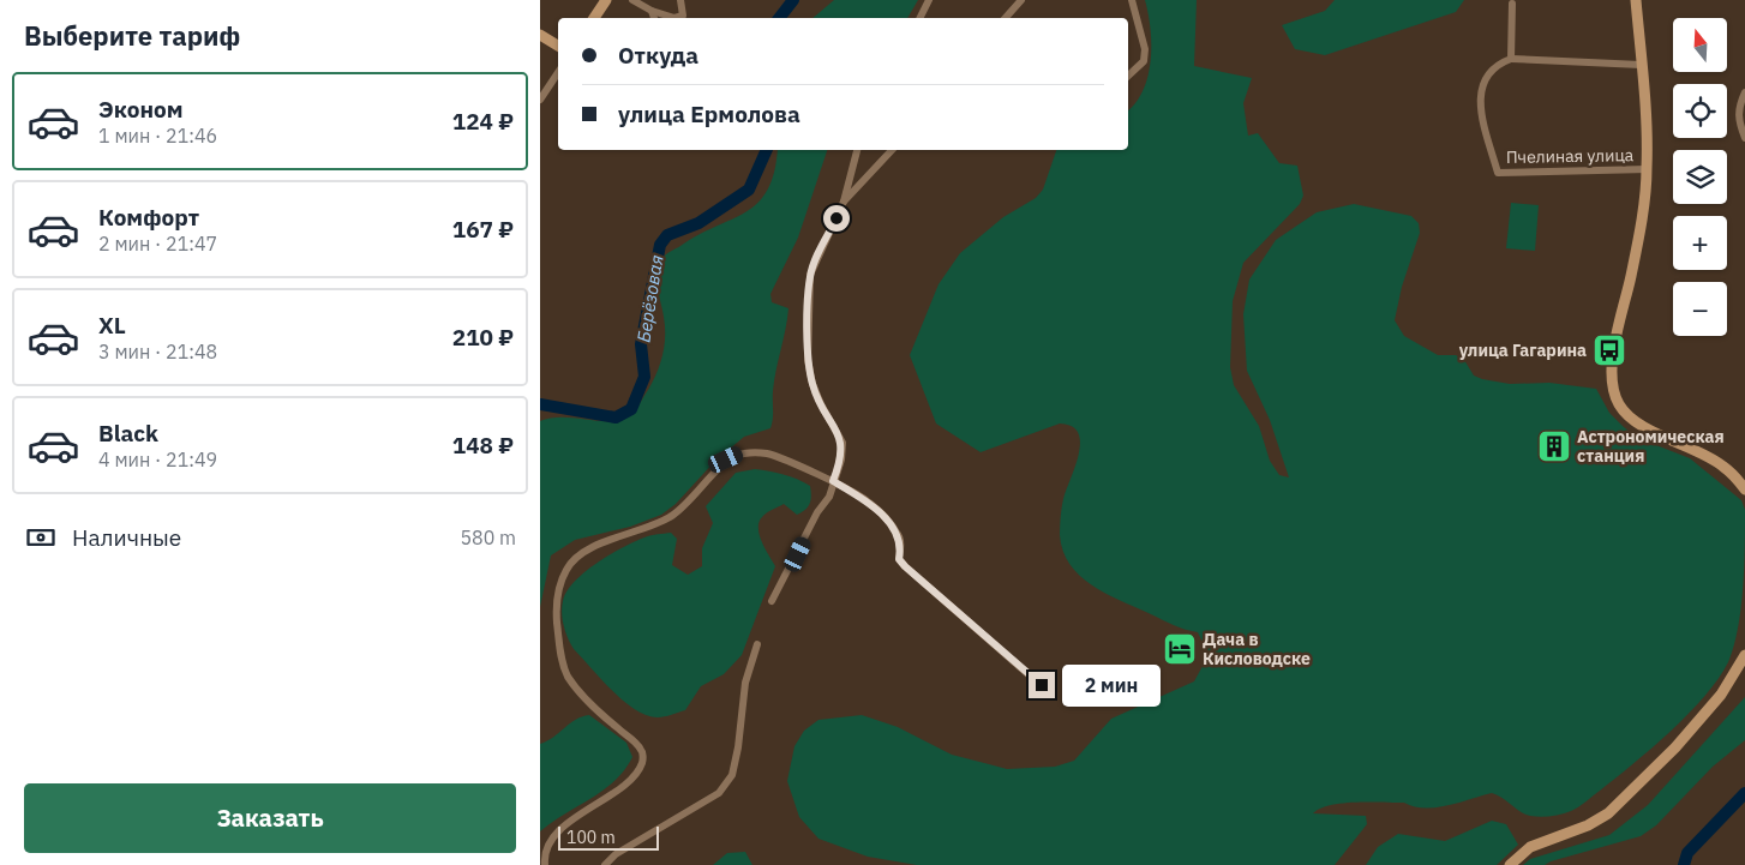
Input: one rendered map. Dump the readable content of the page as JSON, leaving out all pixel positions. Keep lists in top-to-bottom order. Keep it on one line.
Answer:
{"streets":{"street":["Пчелиная улица"]},"water":["Берёзовая"],"places":{"bus stop":["улица Гагарина"],"building":["Астрономическая станция"],"hotel":["Дача в Кисловодске"]},"scale_bar":"100 m","north":"top","page":{"heading":"Выберите тариф","map_buttons":["+","−"],"banner":["Откуда","улица Ермолова"],"list":[{"name":"Эконом","note":"1 мин · 21:46","value":"124 ₽"},{"name":"Комфорт","note":"2 мин · 21:47","value":"167 ₽"},{"name":"XL","note":"3 мин · 21:48","value":"210 ₽"},{"name":"Black","note":"4 мин · 21:49","value":"148 ₽"}],"pay":["Наличные","580 m"],"bubble":"2 мин","buttons":"Заказать","scale":"100 m"}}
